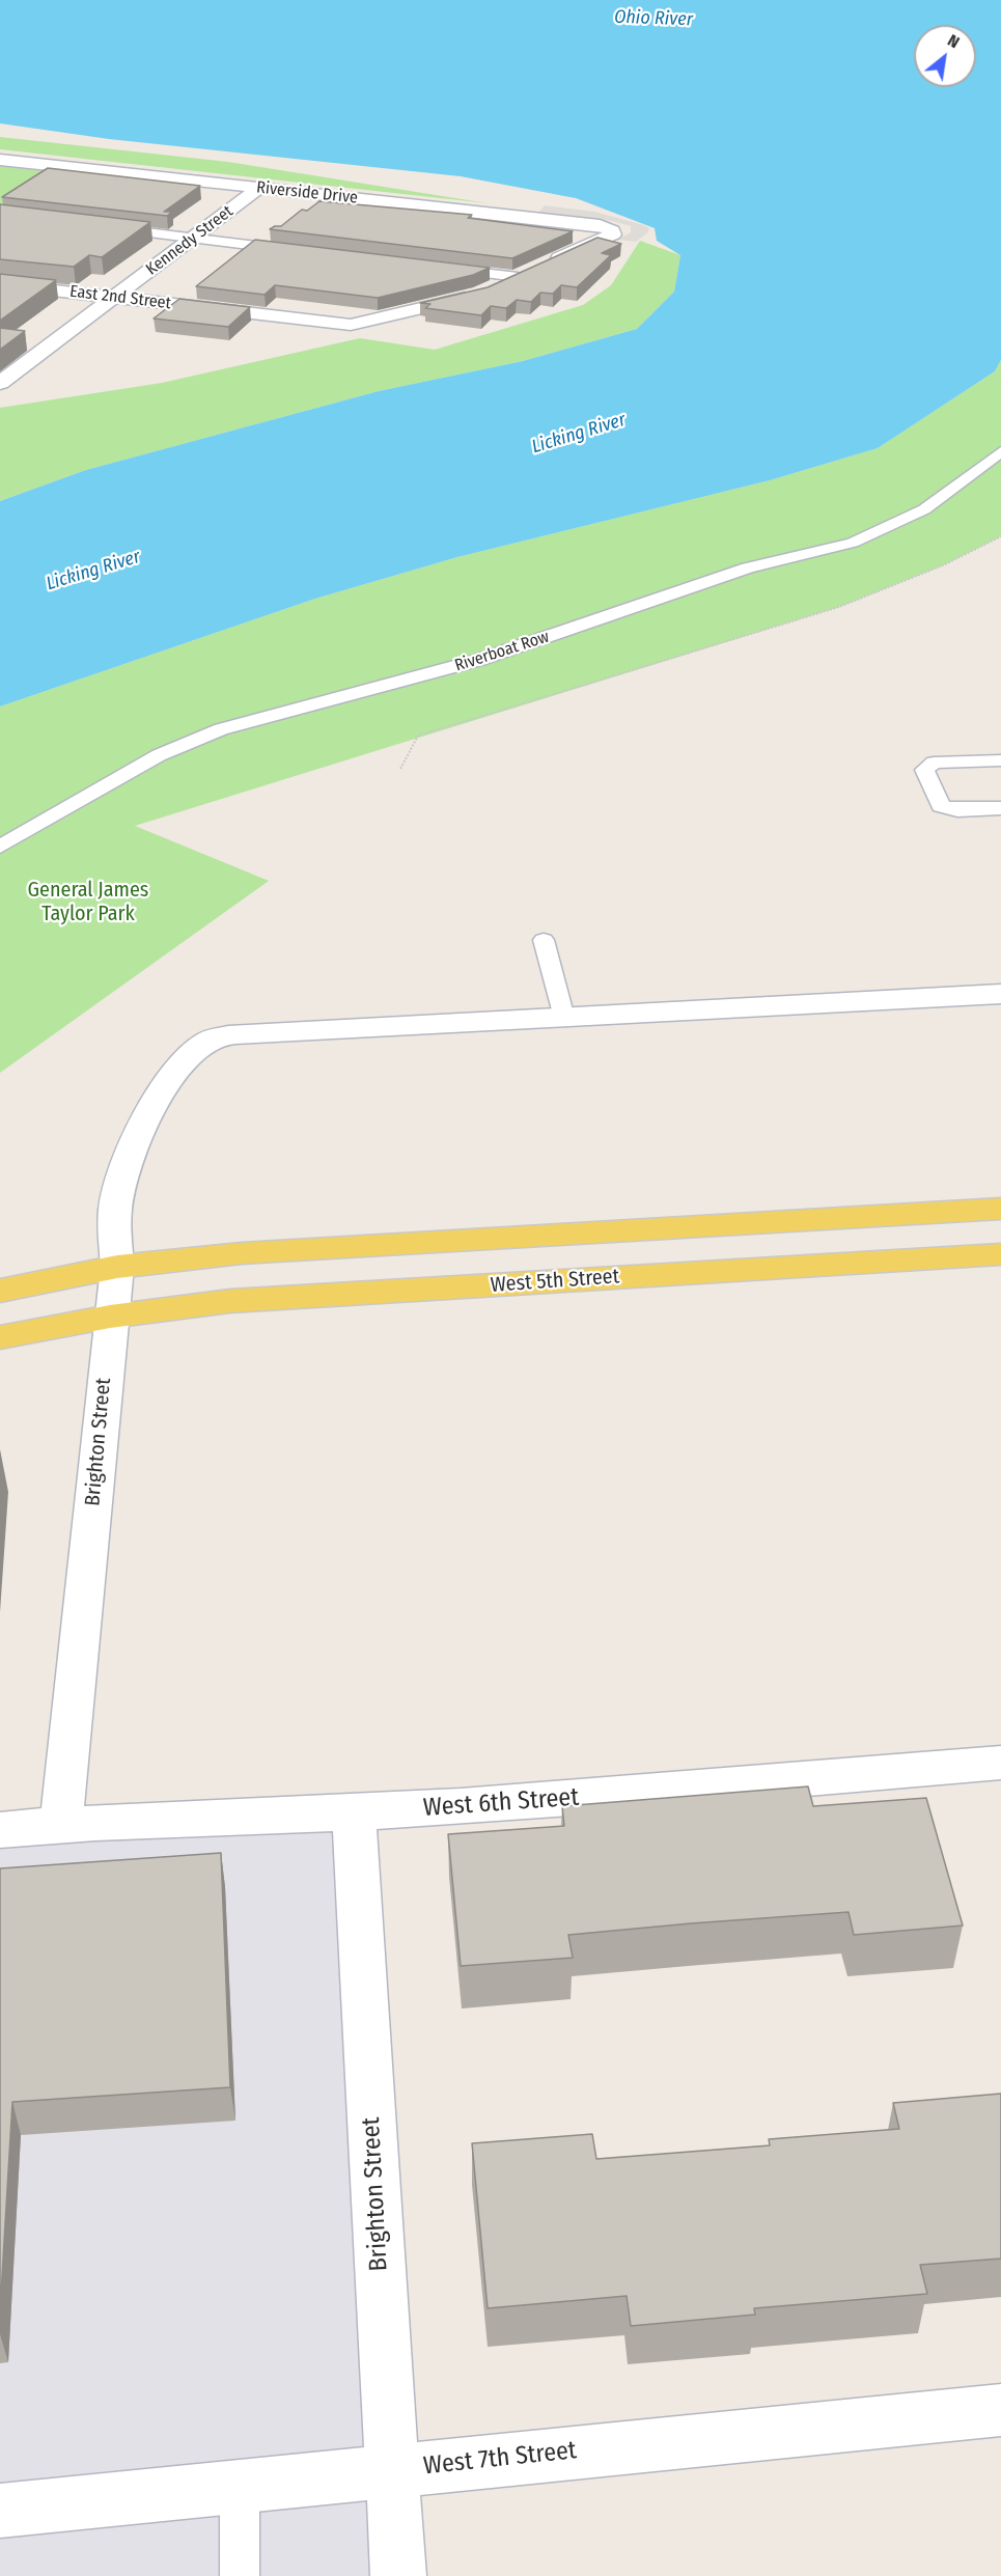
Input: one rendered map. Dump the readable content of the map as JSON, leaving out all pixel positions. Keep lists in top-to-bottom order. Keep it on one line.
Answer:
{"streets":{"main road":["West 5th Street"],"street":["Riverside Drive","Kennedy Street","East 2nd Street","Brighton Street","West 6th Street","West 7th Street"],"lane":["Riverboat Row"]},"crossings":[["Riverside Drive","Kennedy Street"],["Riverside Drive","East 2nd Street"],["Kennedy Street","East 2nd Street"],["West 5th Street","Brighton Street"],["Brighton Street","West 6th Street"],["Brighton Street","West 7th Street"]],"water":["Ohio River","Licking River"],"parks":["General James Taylor Park"],"north":"top right"}
